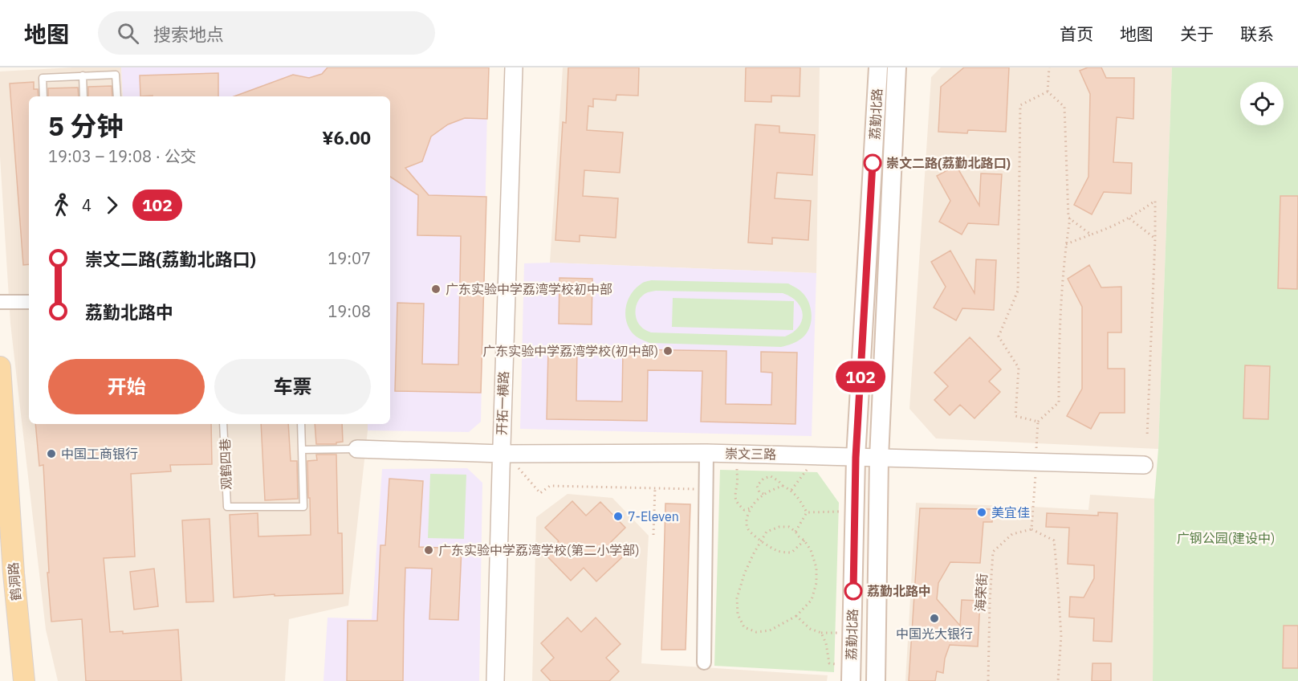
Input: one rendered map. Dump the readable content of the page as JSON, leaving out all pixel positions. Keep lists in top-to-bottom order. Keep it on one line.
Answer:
{"streets":{"main road":["荔勤北路","鹤洞路"],"street":["开拓一横路","崇文三路"],"lane":["观鹤四巷"],"path":["海荣街"]},"crossings":[["荔勤北路","崇文三路"],["开拓一横路","崇文三路"]],"parks":["广钢公园(建设中)"],"places":["崇文二路(荔勤北路口)","广东实验中学荔湾学校初中部","广东实验中学荔湾学校(初中部)","中国工商银行","美宜佳","7-Eleven","广东实验中学荔湾学校(第二小学部)","荔勤北路中","中国光大银行"],"lines":["bus line 102"],"page":{"header":"地图","search":"搜索地点","nav":["首页","地图","关于","联系"],"on_map":"102","heading":["5 分钟","19:03 – 19:08 · 公交","¥6.00"],"legs":["4","102"],"list":[{"name":"崇文二路(荔勤北路口)","value":"19:07"},{"name":"荔勤北路中","value":"19:08"}],"buttons":["开始","车票"]}}
